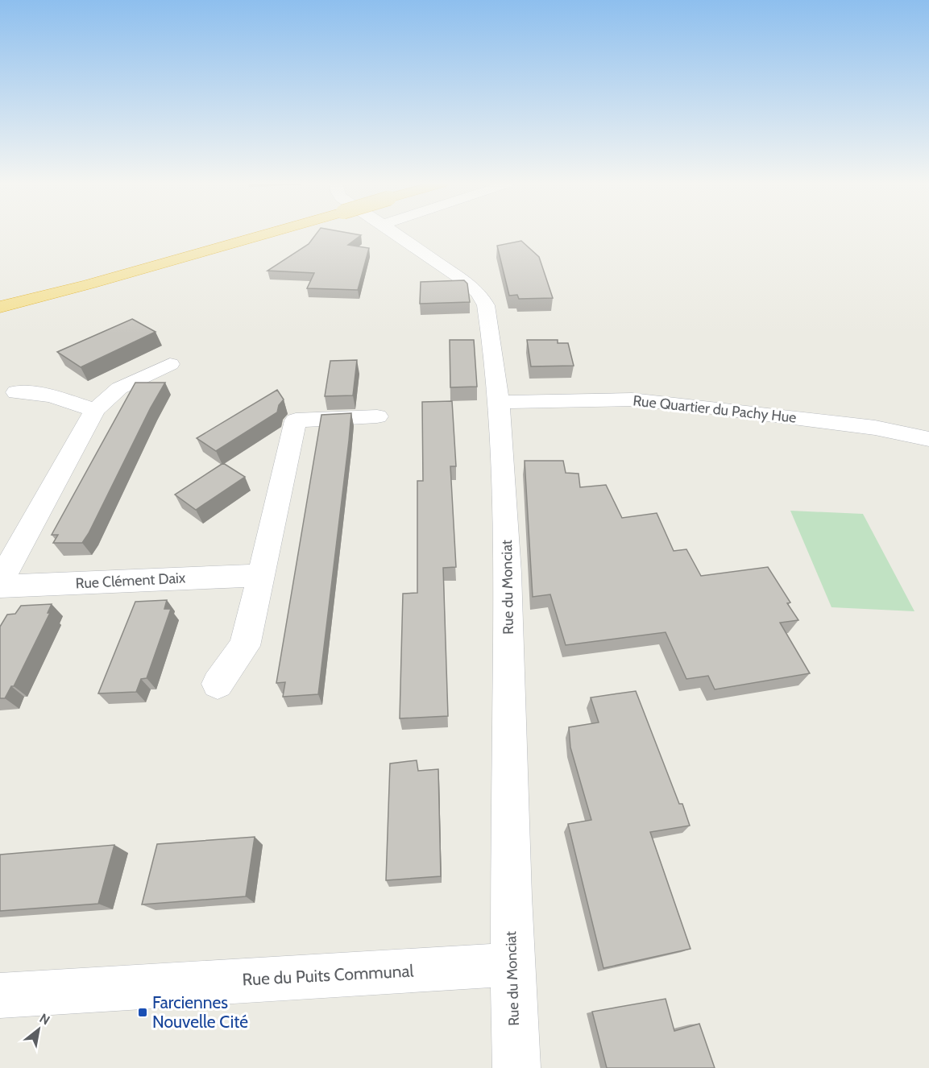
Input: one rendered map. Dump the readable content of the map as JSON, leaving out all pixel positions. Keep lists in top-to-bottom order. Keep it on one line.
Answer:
{"streets":{"street":["Rue Quartier du Pachy Hue","Rue Clément Daix","Rue du Monciat","Rue du Puits Communal"]},"crossings":[["Rue Quartier du Pachy Hue","Rue du Monciat"],["Rue du Monciat","Rue du Puits Communal"]],"places":{"transit":["Farciennes Nouvelle Cité"]},"north":"top right"}
